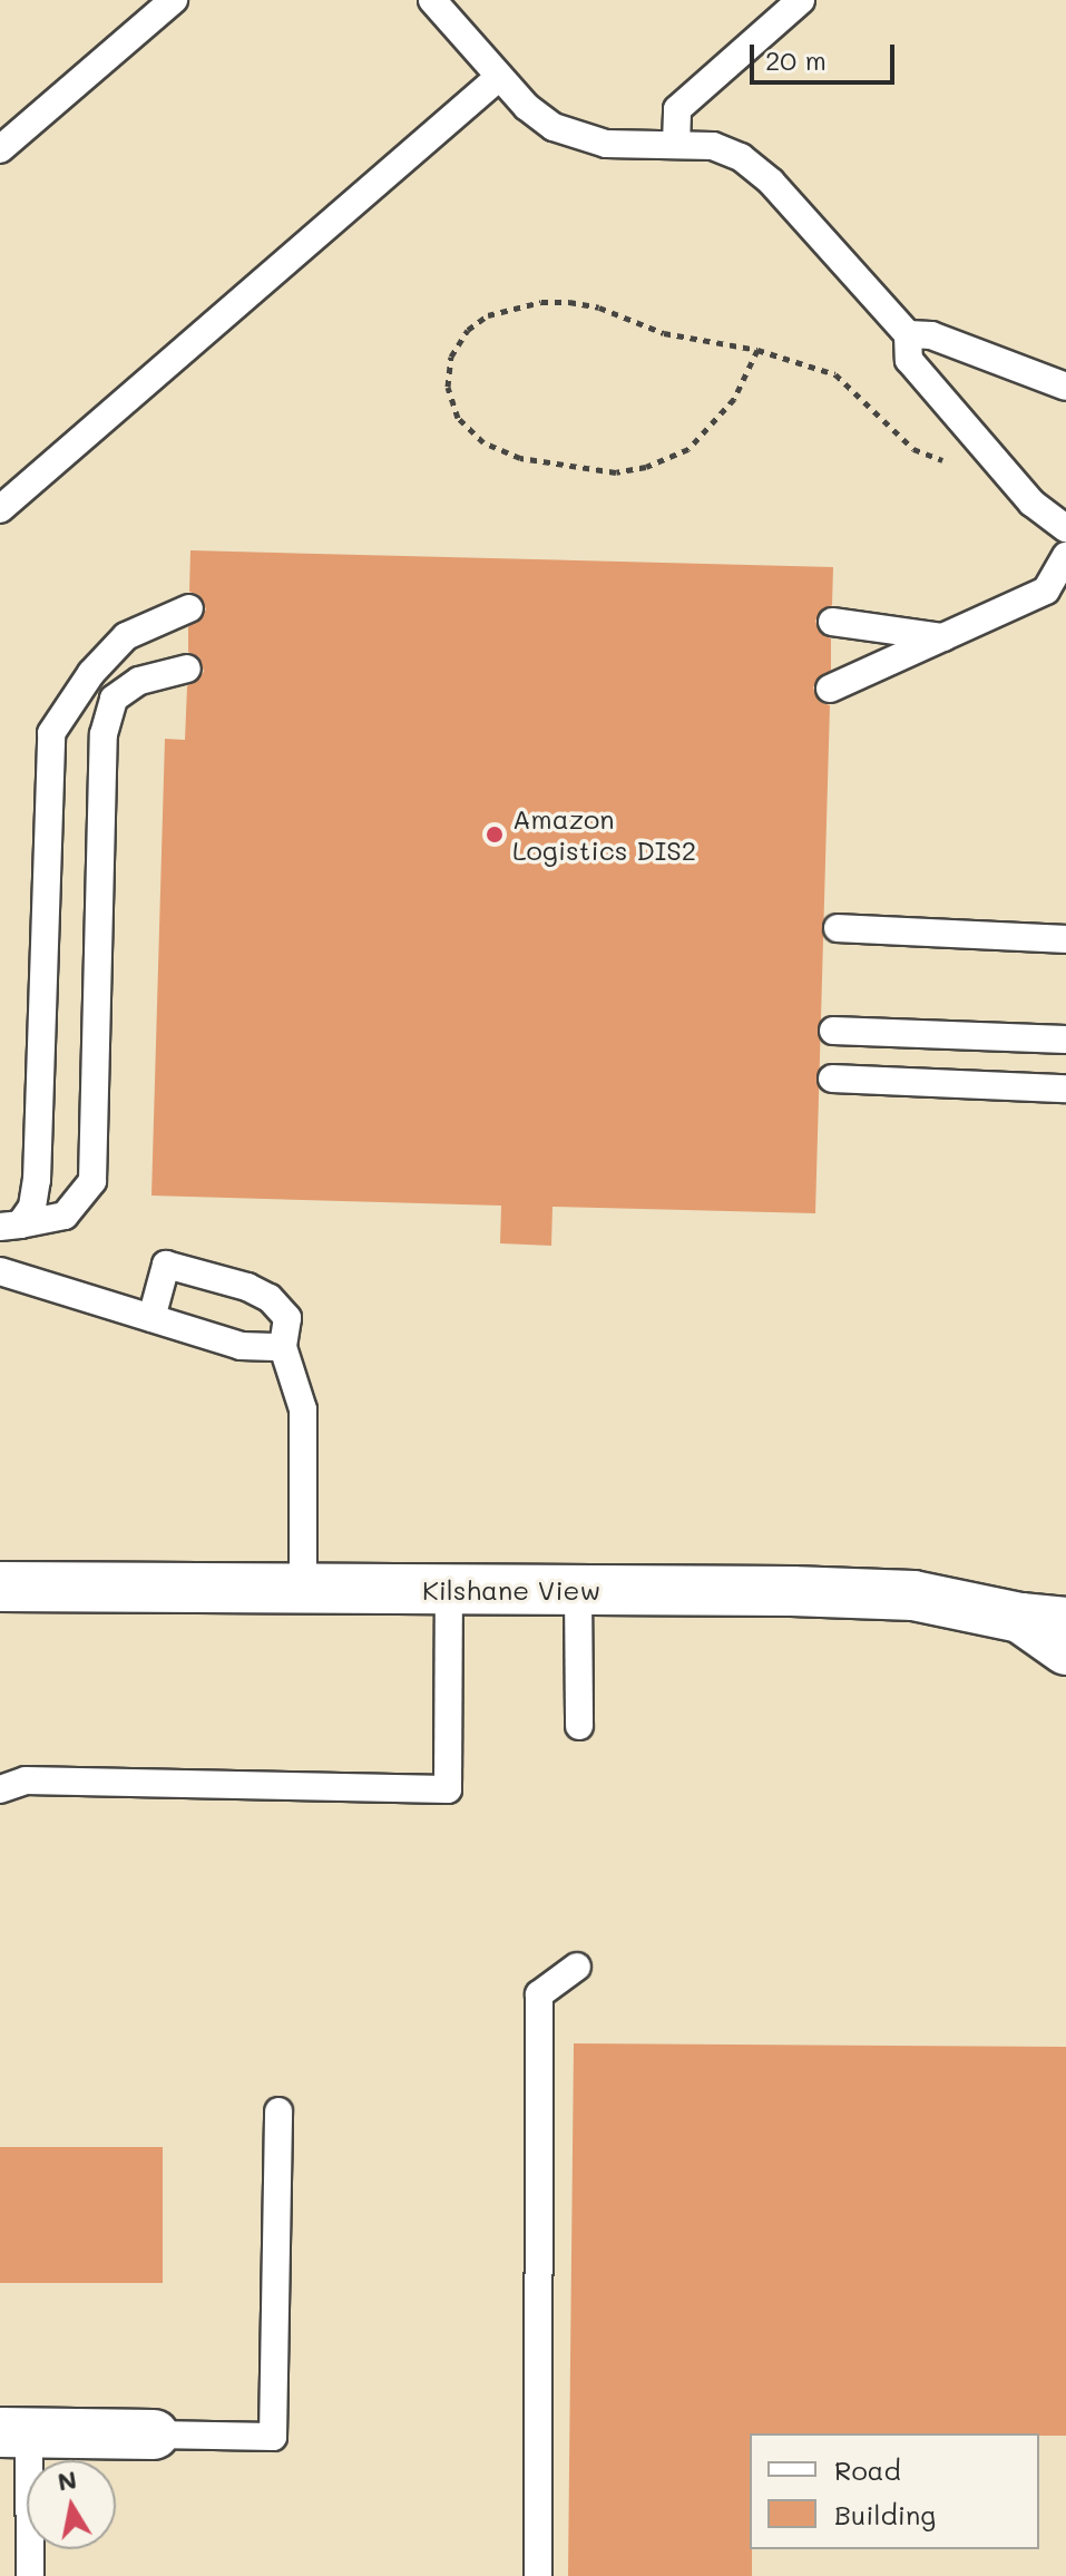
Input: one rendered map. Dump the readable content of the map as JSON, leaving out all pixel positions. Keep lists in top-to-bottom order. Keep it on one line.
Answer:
{"streets":{"street":["Kilshane View"]},"places":["Amazon Logistics DIS2"],"legend":["Road","Building"],"scale_bar":"20 m","north":"top"}
